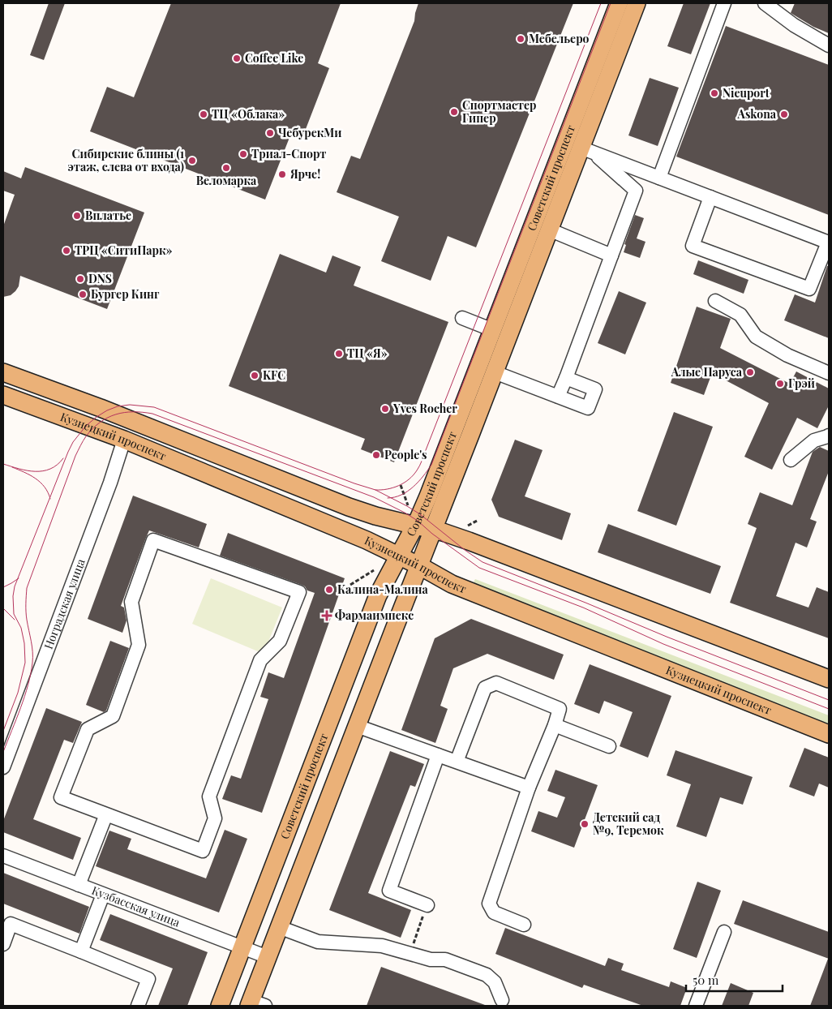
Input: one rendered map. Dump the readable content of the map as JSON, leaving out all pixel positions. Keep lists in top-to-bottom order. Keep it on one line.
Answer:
{"streets":{"main road":["Советский проспект","Кузнецкий проспект"],"street":["Ноградская улица","Кузбасская улица"]},"crossings":[["Советский проспект","Кузнецкий проспект"],["Советский проспект","Кузбасская улица"],["Кузнецкий проспект","Ноградская улица"]],"places":{"other":["Мебельеро","Coffee Like","Nieuport","Спортмастер Гипер","ТЦ «Облака»","Askona","ЧебурекМи","Триал-Спорт","Сибирские блины (1 этаж, слева от входа)","Веломарка","Ярче!","Вплатье","ТРЦ «СитиПарк»","DNS","Бургер Кинг","ТЦ «Я»","Алые Паруса","KFC","Грэй","Yves Rocher","People's","Калина-Малина","Детский сад №9, Теремок"],"health":["Фармаимпекс"]},"scale_bar":"50 m"}
